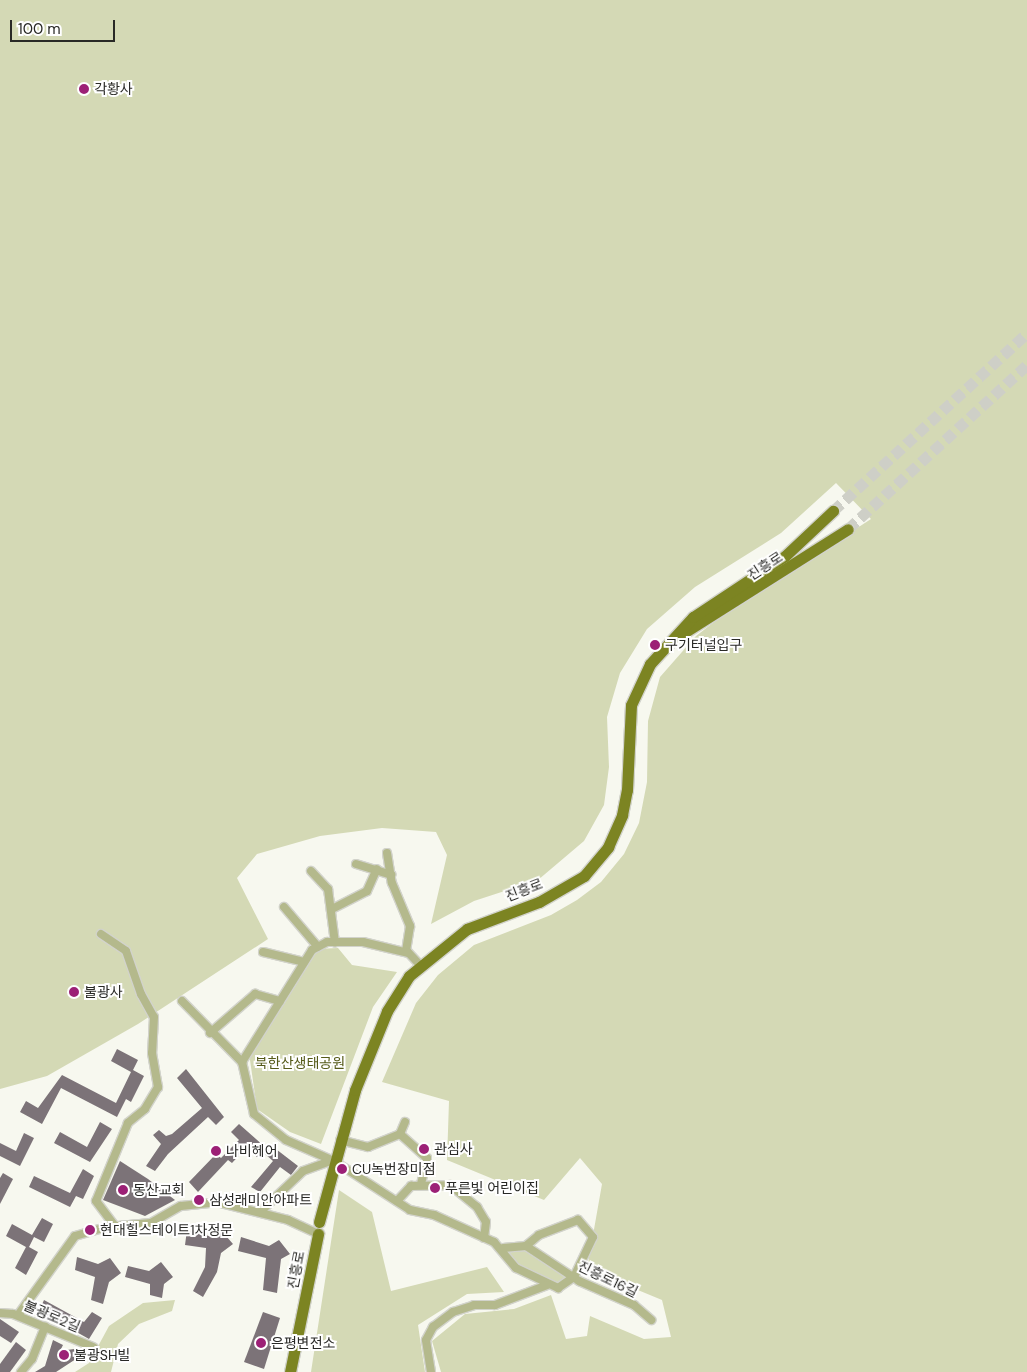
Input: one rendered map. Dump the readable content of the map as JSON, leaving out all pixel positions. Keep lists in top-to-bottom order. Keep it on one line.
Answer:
{"streets":{"main road":["진흥로"],"street":["진흥로16길","불광로2길"]},"crossings":[["진흥로","불광로2길"]],"parks":["북한산생태공원"],"places":["각황사","구기터널입구","불광사","관심사","나비헤어","CU녹번장미점","푸른빛 어린이집","동산교회","삼성래미안아파트","현대힐스테이트1차정문","은평변전소","불광SH빌"],"scale_bar":"100 m"}
